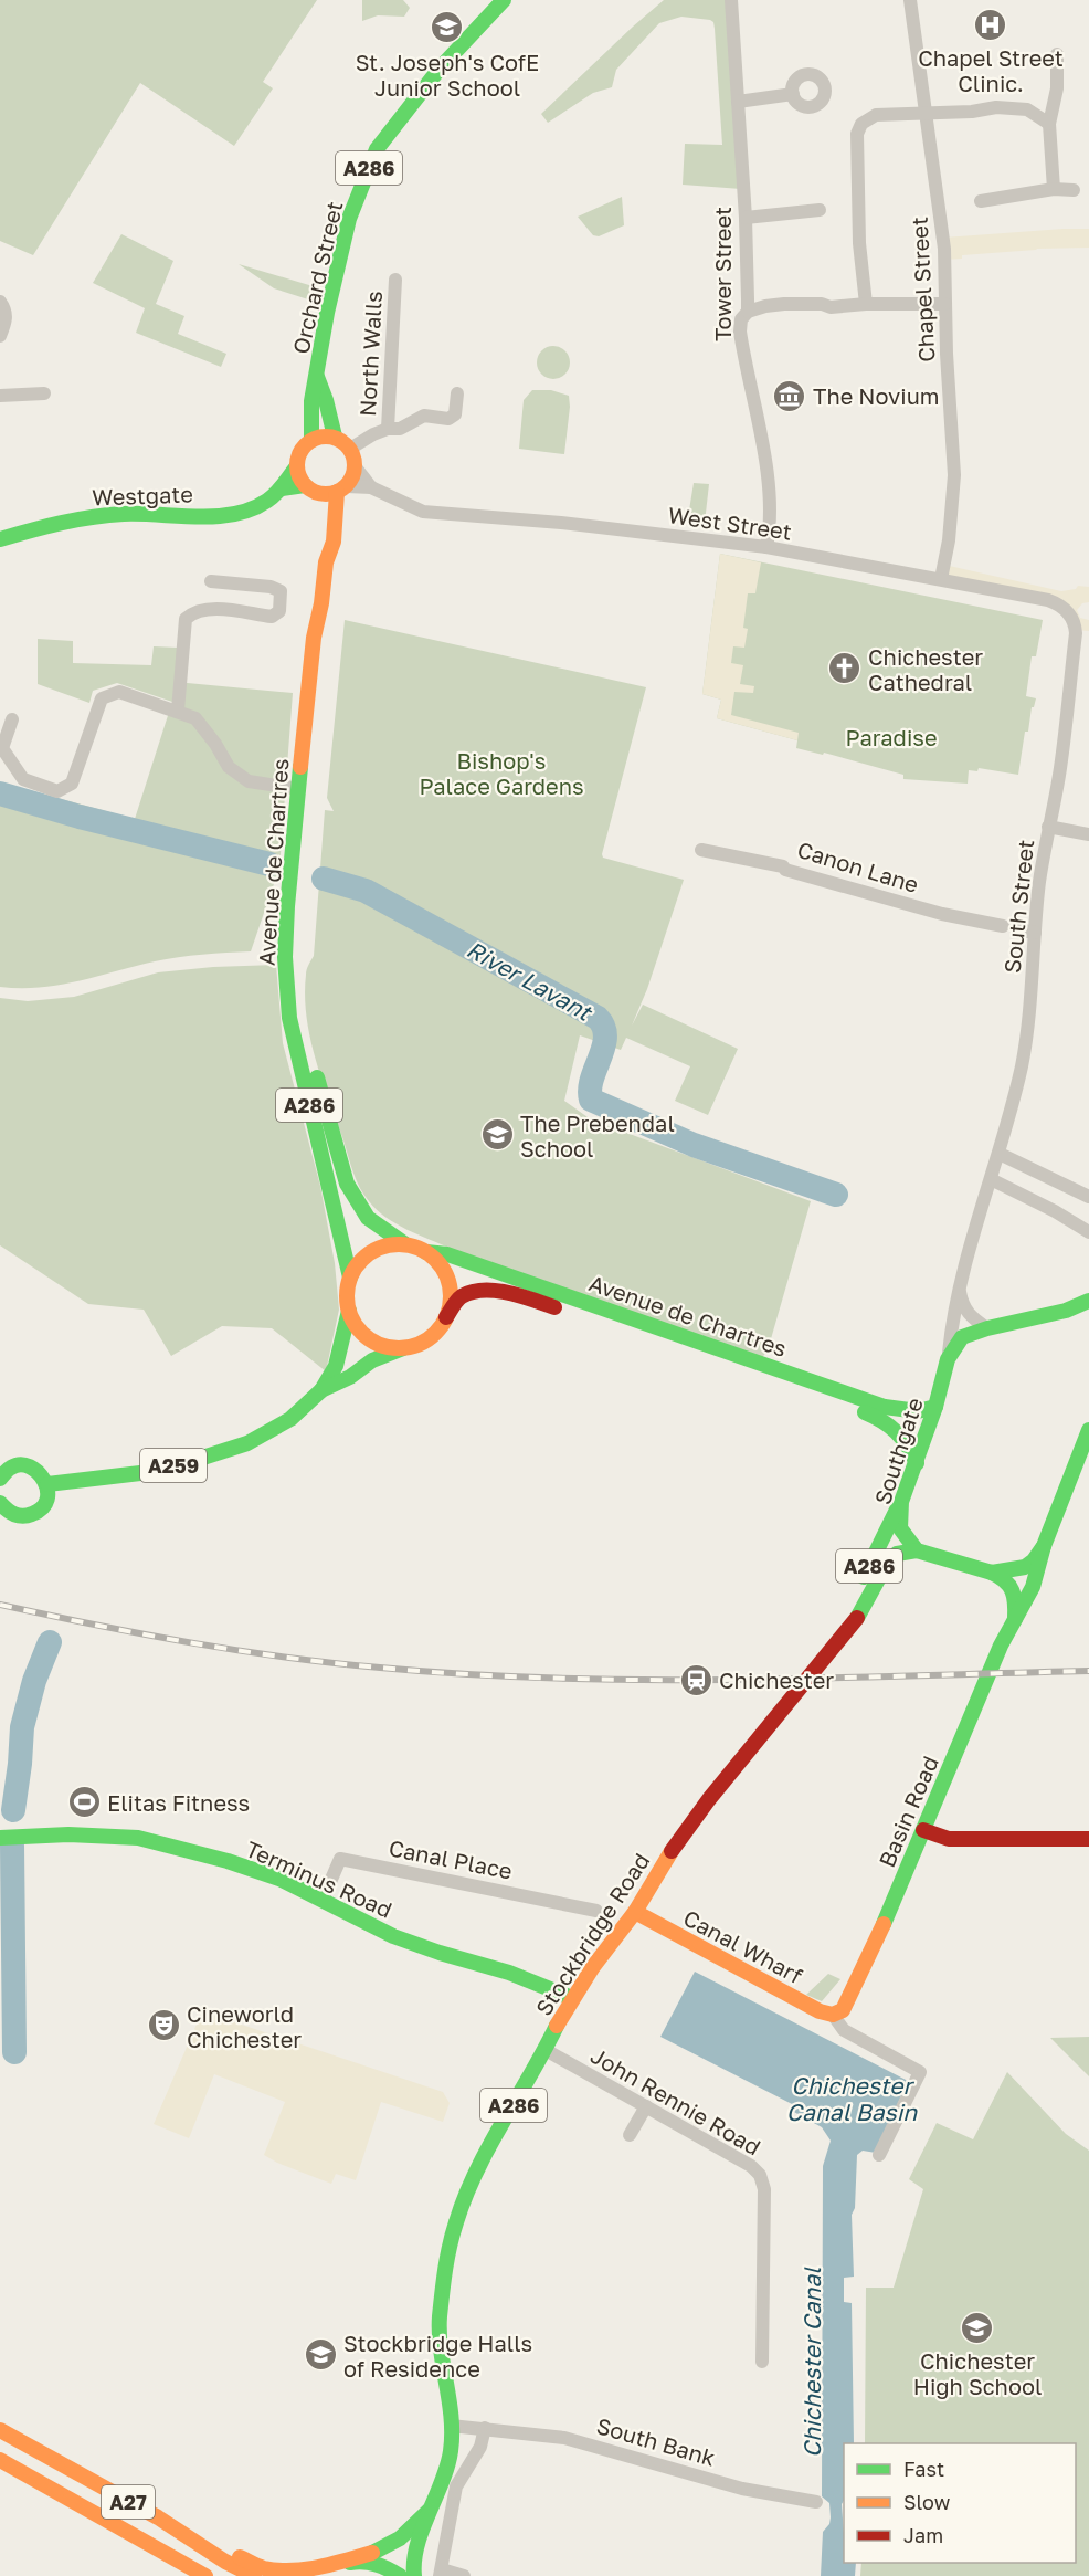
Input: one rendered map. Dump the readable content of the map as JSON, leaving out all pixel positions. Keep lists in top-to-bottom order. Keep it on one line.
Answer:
{"streets":{"main road":["A286","Orchard Street","Westgate","Avenue de Chartres","Southgate","A259","Basin Road","Terminus Road","Stockbridge Road","Canal Wharf","A27"],"street":["Tower Street","Chapel Street","North Walls","West Street","Canon Lane","South Street","Canal Place","John Rennie Road","South Bank"]},"crossings":[["A286","Southgate"],["A286","Basin Road"],["A286","Stockbridge Road"],["Tower Street","West Street"],["Orchard Street","North Walls"],["Orchard Street","Westgate"],["Orchard Street","West Street"],["Orchard Street","Avenue de Chartres"],["Chapel Street","West Street"],["North Walls","Westgate"],["North Walls","West Street"],["North Walls","Avenue de Chartres"],["Westgate","West Street"],["Westgate","Avenue de Chartres"],["West Street","Avenue de Chartres"],["West Street","South Street"],["Avenue de Chartres","Southgate"],["Avenue de Chartres","A259"],["South Street","Southgate"],["Basin Road","Canal Wharf"],["Canal Place","Terminus Road"],["Terminus Road","Stockbridge Road"],["Stockbridge Road","Canal Wharf"],["Stockbridge Road","John Rennie Road"],["Stockbridge Road","South Bank"],["Stockbridge Road","A27"]],"water":["River Lavant","Chichester Canal Basin","Chichester Canal"],"parks":["Paradise","Bishop's Palace Gardens"],"places":{"hospital":["Chapel Street Clinic."],"school or university":["St. Joseph's CofE Junior School","The Prebendal School","Chichester High School","Stockbridge Halls of Residence"],"museum":["The Novium"],"church":["Chichester Cathedral"],"station":["Chichester"],"sports":["Elitas Fitness"],"theatre":["Cineworld Chichester"]},"legend":["Fast","Slow","Jam"]}
